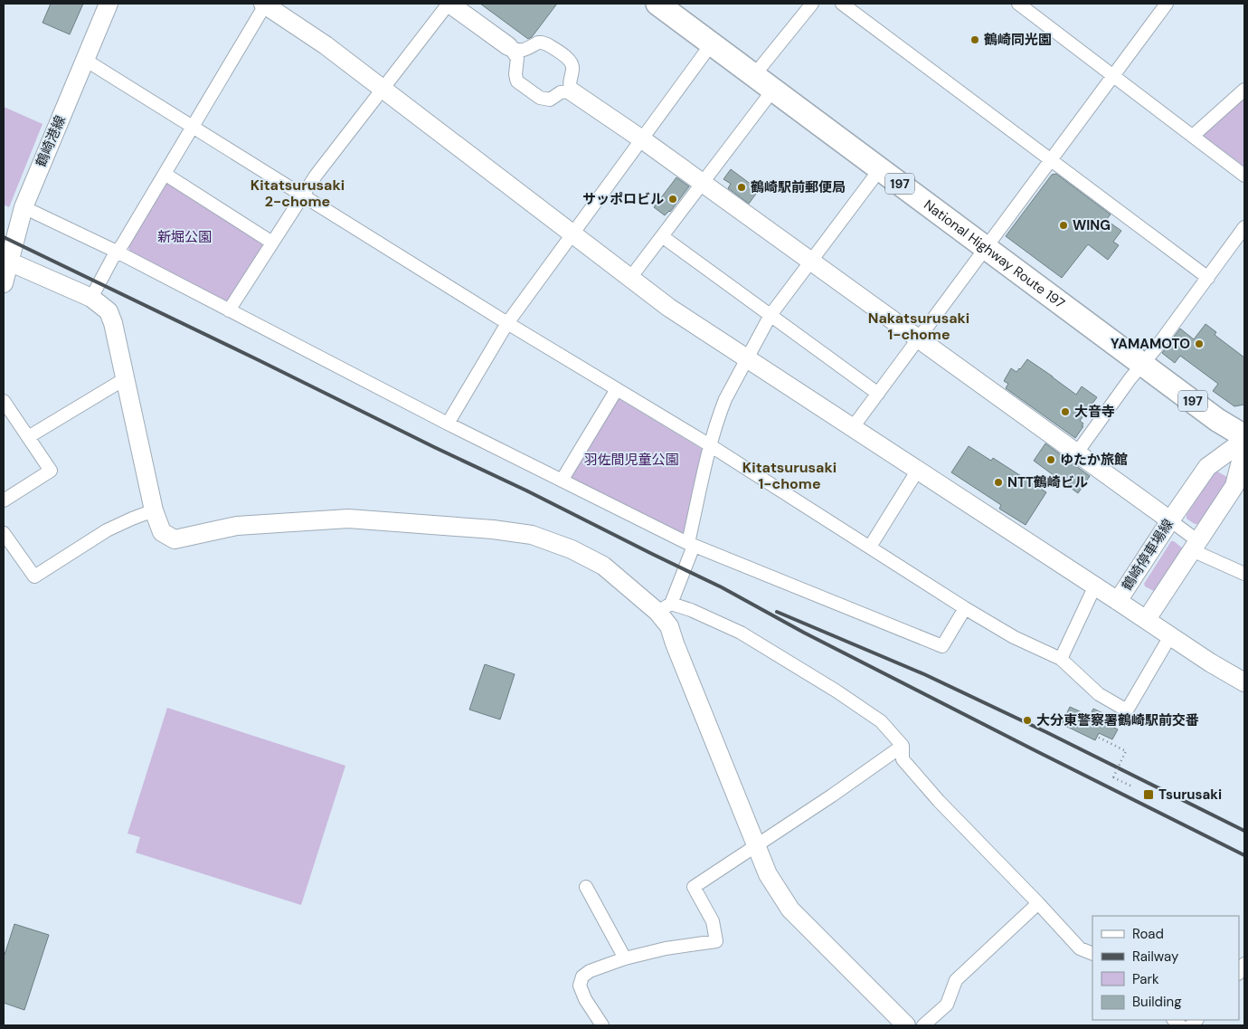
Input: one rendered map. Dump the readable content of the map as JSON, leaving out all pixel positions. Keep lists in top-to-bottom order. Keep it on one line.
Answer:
{"streets":{"highway":["197","National Highway Route 197"],"street":["鶴崎港線","鶴崎停車場線"]},"crossings":[["National Highway Route 197","鶴崎停車場線"]],"districts":["Kitatsurusaki 2-chome","Nakatsurusaki 1-chome","Kitatsurusaki 1-chome"],"parks":["新堀公園","羽佐間児童公園"],"places":{"other":["鶴崎同光園","鶴崎駅前郵便局","サッポロビル","WING","YAMAMOTO","大音寺","ゆたか旅館","NTT鶴崎ビル","大分東警察署鶴崎駅前交番"],"transit":["Tsurusaki"]},"legend":["Road","Railway","Park","Building"]}
